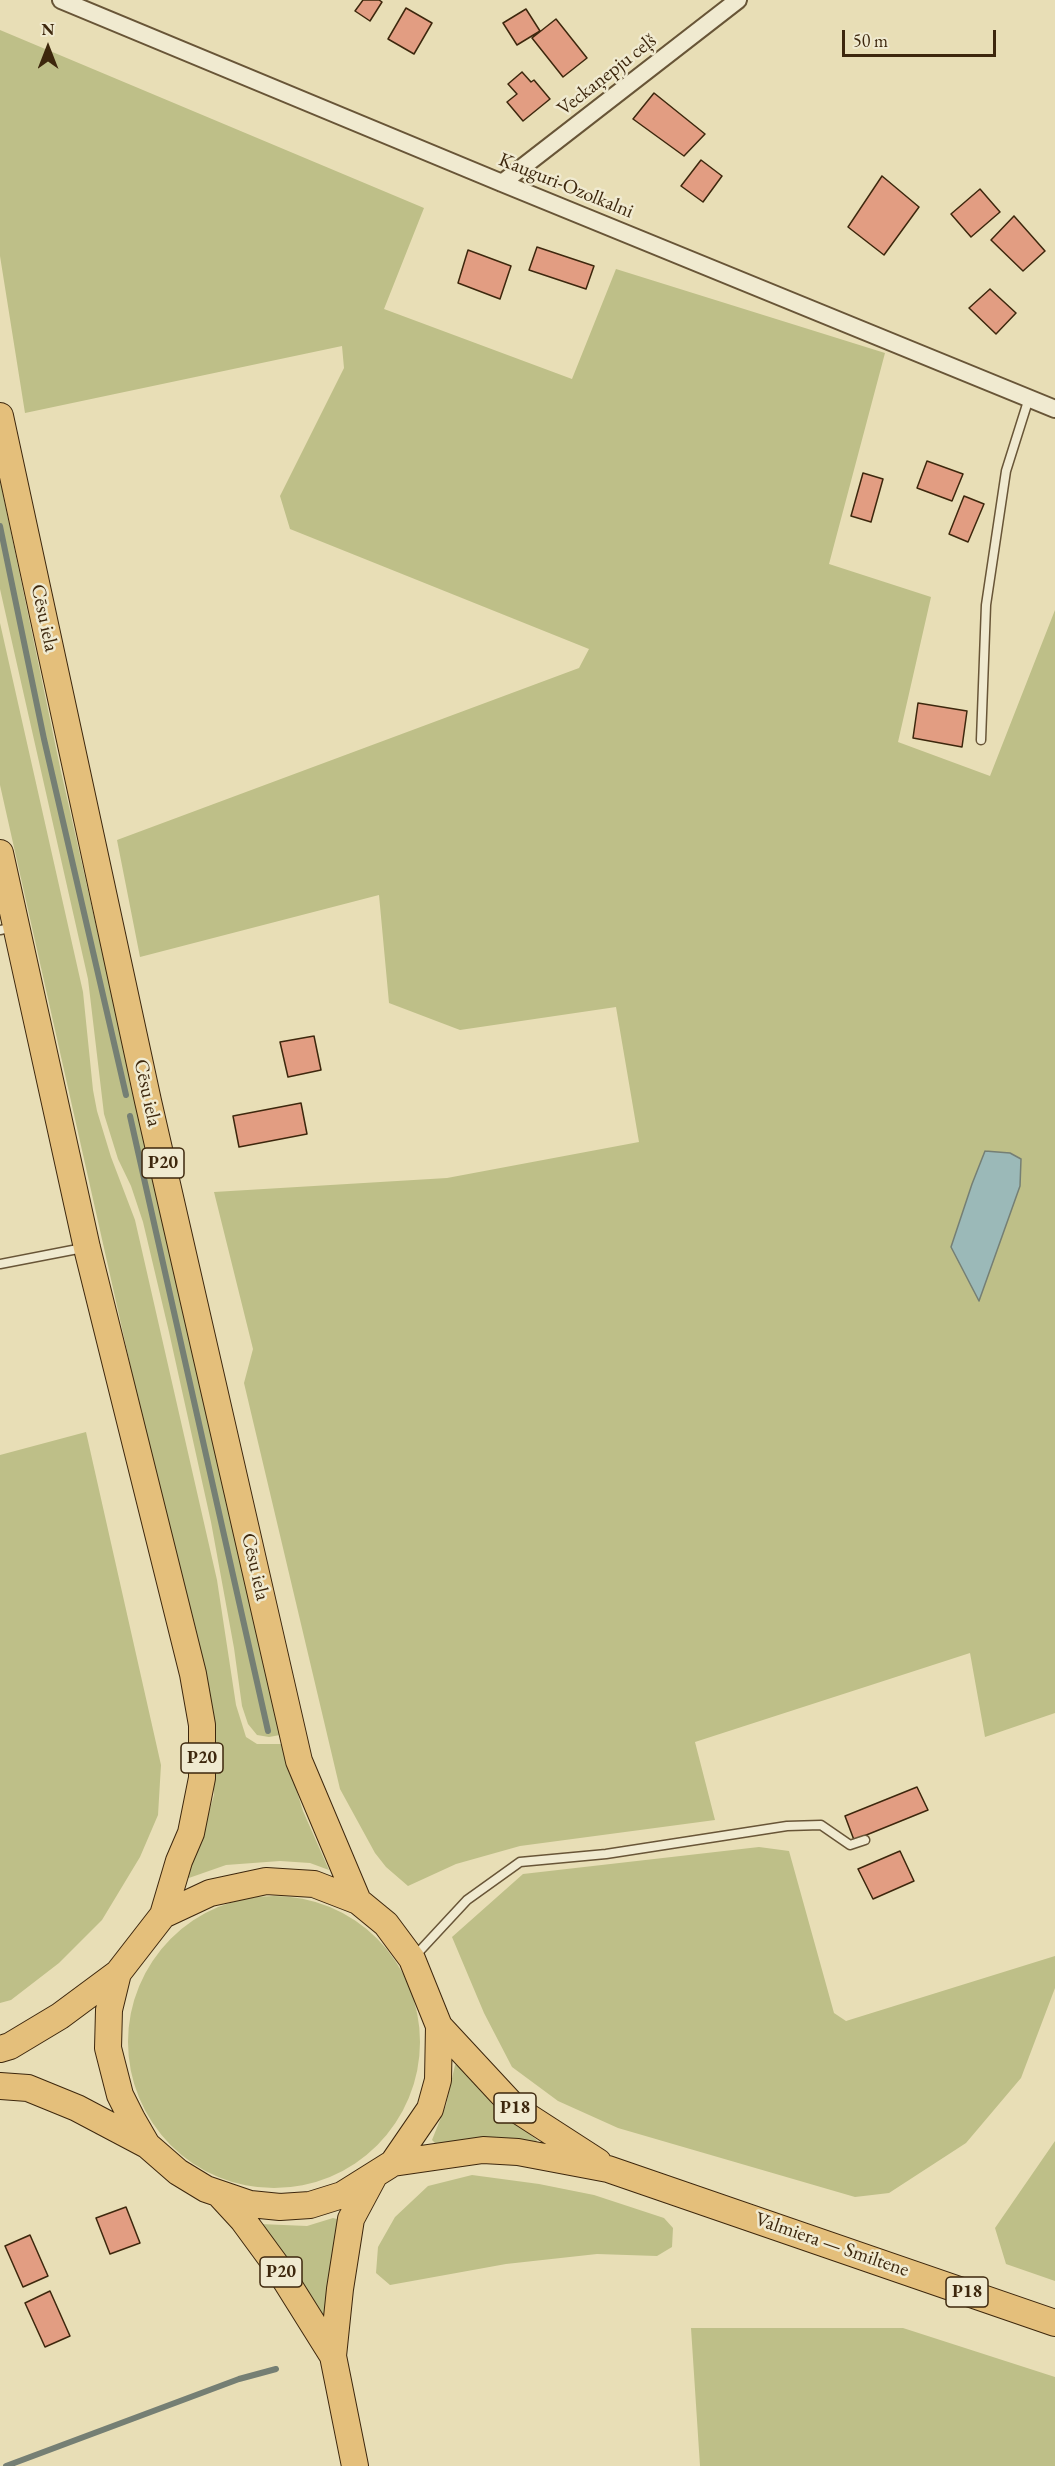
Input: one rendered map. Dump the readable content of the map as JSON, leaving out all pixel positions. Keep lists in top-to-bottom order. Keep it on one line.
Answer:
{"streets":{"main road":["Cēsu iela","P20","P18","Valmiera — Smiltene"],"street":["Veckaņepju ceļš","Kauguri-Ozolkalni"]},"crossings":[["Veckaņepju ceļš","Kauguri-Ozolkalni"],["Cēsu iela","P18"],["P20","P18"],["P20","Valmiera — Smiltene"],["P18","Valmiera — Smiltene"]],"scale_bar":"50 m","north":"top"}
